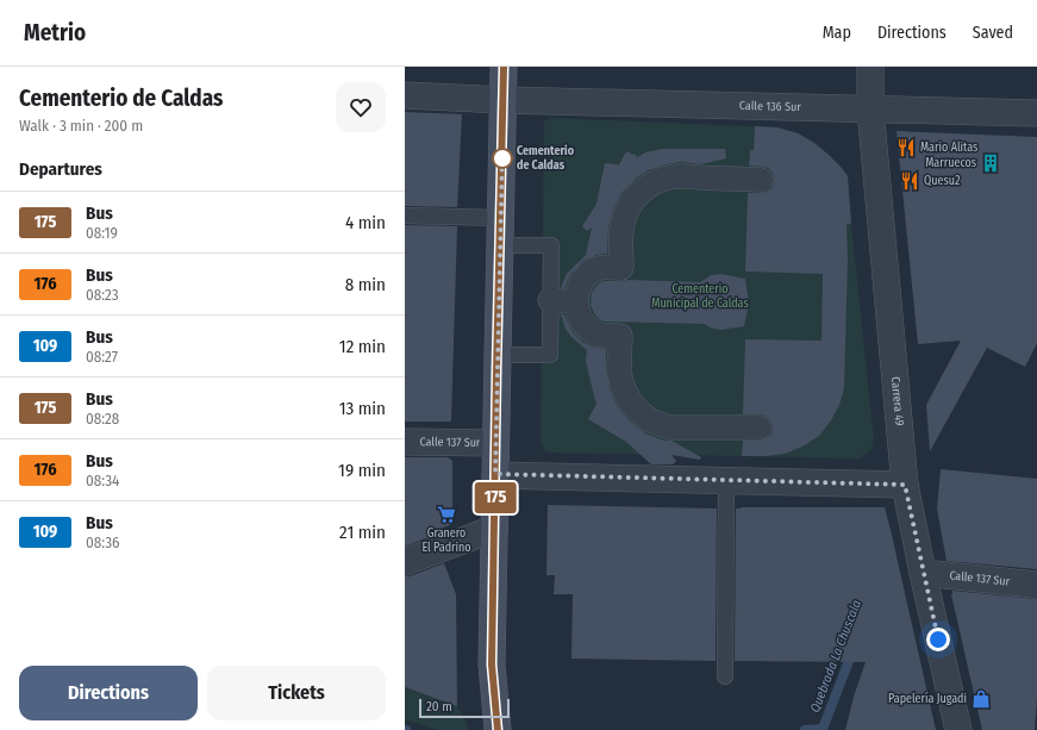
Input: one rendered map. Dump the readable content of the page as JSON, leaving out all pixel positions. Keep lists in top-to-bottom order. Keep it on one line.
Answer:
{"streets":{"street":["Calle 136 Sur","Carrera 49","Calle 137 Sur"]},"crossings":[["Calle 136 Sur","Carrera 49"],["Carrera 49","Calle 137 Sur"]],"water":["Quebrada La Chuscala"],"parks":["Cementerio Municipal de Caldas"],"places":{"restaurant":["Mario Alitas","Quesu2"],"other":["Cementerio de Caldas"],"building":["Marruecos"],"supermarket":["Granero El Padrino"],"shop":["Papelería Jugadi"]},"lines":["bus line 175"],"scale_bar":"20 m","page":{"header":"Metrio","nav":["Map","Directions","Saved"],"heading":[["Cementerio de Caldas","Walk · 3 min · 200 m"],"Departures"],"on_map":"175","list":[{"mark":"175","name":"Bus","note":"08:19","value":"4 min"},{"mark":"176","name":"Bus","note":"08:23","value":"8 min"},{"mark":"109","name":"Bus","note":"08:27","value":"12 min"},{"mark":"175","name":"Bus","note":"08:28","value":"13 min"},{"mark":"176","name":"Bus","note":"08:34","value":"19 min"},{"mark":"109","name":"Bus","note":"08:36","value":"21 min"}],"buttons":["Directions","Tickets"],"scale":"20 m"}}
